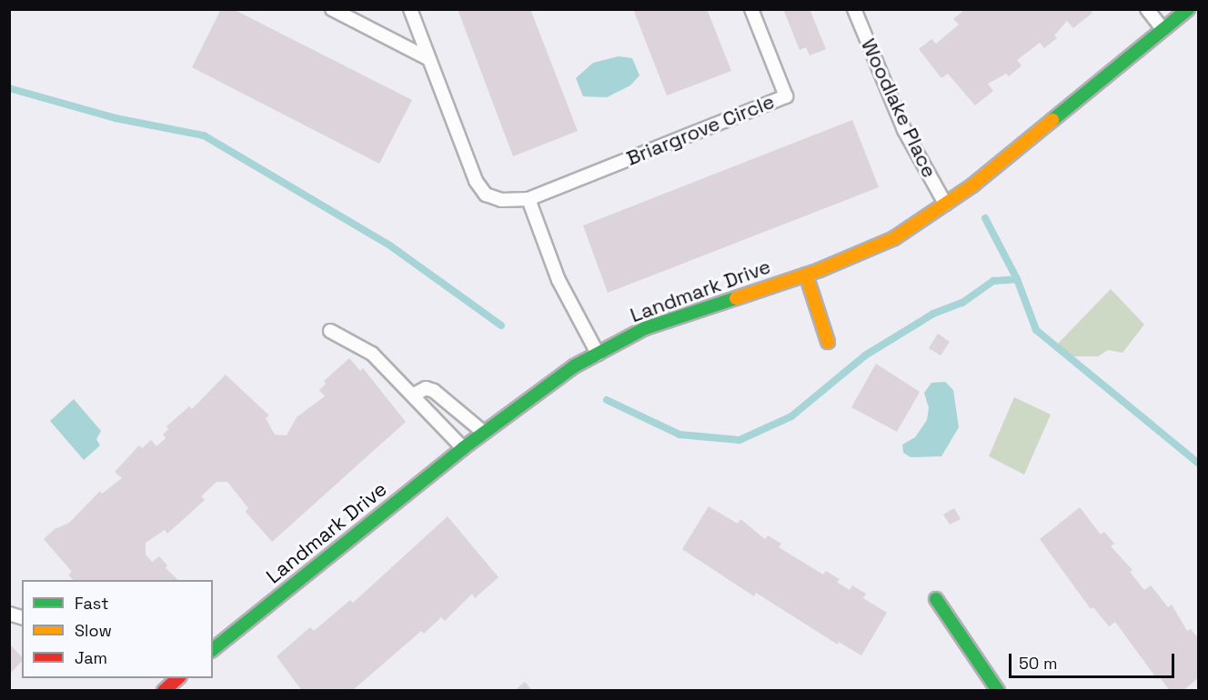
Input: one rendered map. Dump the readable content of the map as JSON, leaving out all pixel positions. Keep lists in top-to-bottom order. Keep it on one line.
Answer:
{"streets":{"street":["Landmark Drive"],"lane":["Woodlake Place","Briargrove Circle"]},"crossings":[["Woodlake Place","Landmark Drive"]],"legend":["Fast","Slow","Jam"],"scale_bar":"50 m"}
